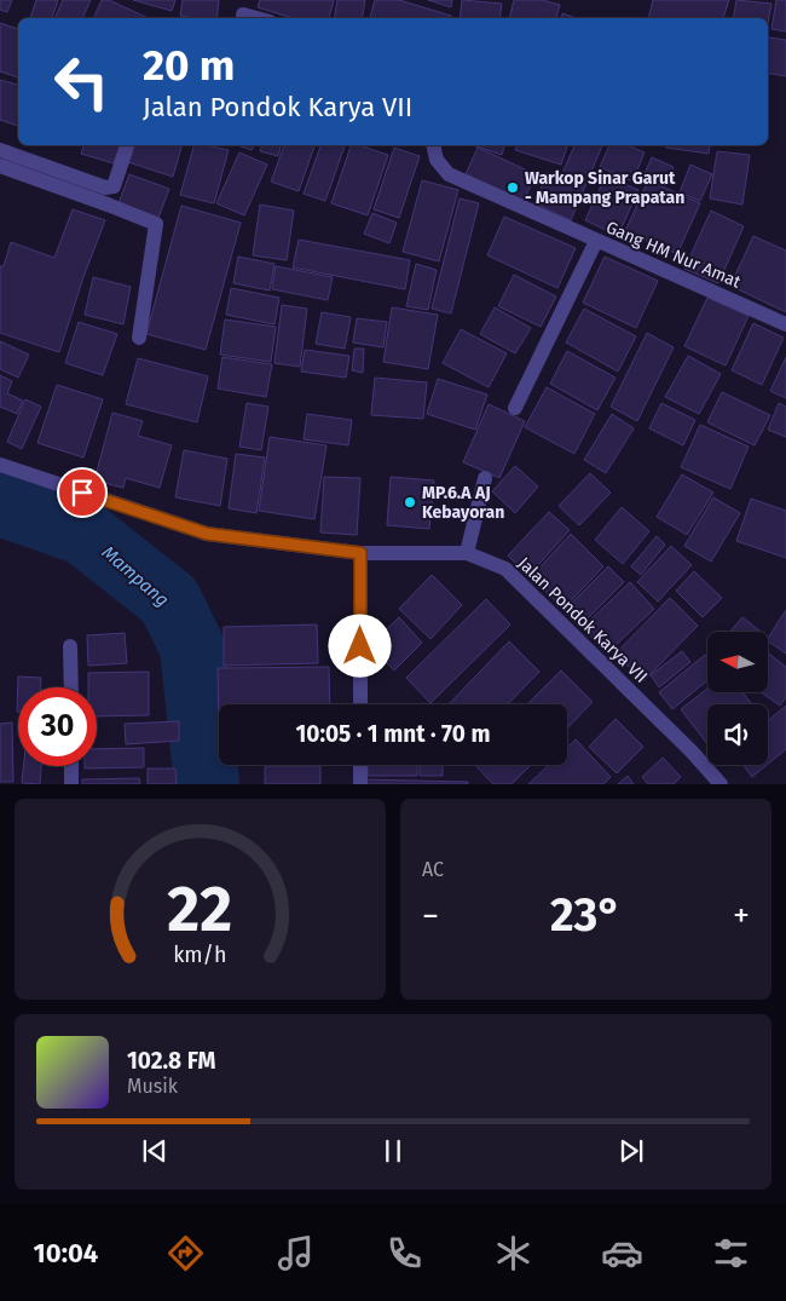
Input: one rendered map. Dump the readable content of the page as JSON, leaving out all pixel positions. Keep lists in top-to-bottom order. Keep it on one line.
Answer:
{"streets":{"street":["Gang HM Nur Amat","Jalan Pondok Karya VII"]},"water":["Mampang"],"places":["Warkop Sinar Garut - Mampang Prapatan","MP.6.A AJ Kebayoran"],"north":"left","page":{"turn":["20 m","Jalan Pondok Karya VII"],"limit":"30","trip":"10:05 · 1 mnt · 70 m","tile":"AC","heat":["−","23°","+"],"song":["102.8 FM","Musik"],"tabs":"10:04","gauge":["22","km/h"]}}
